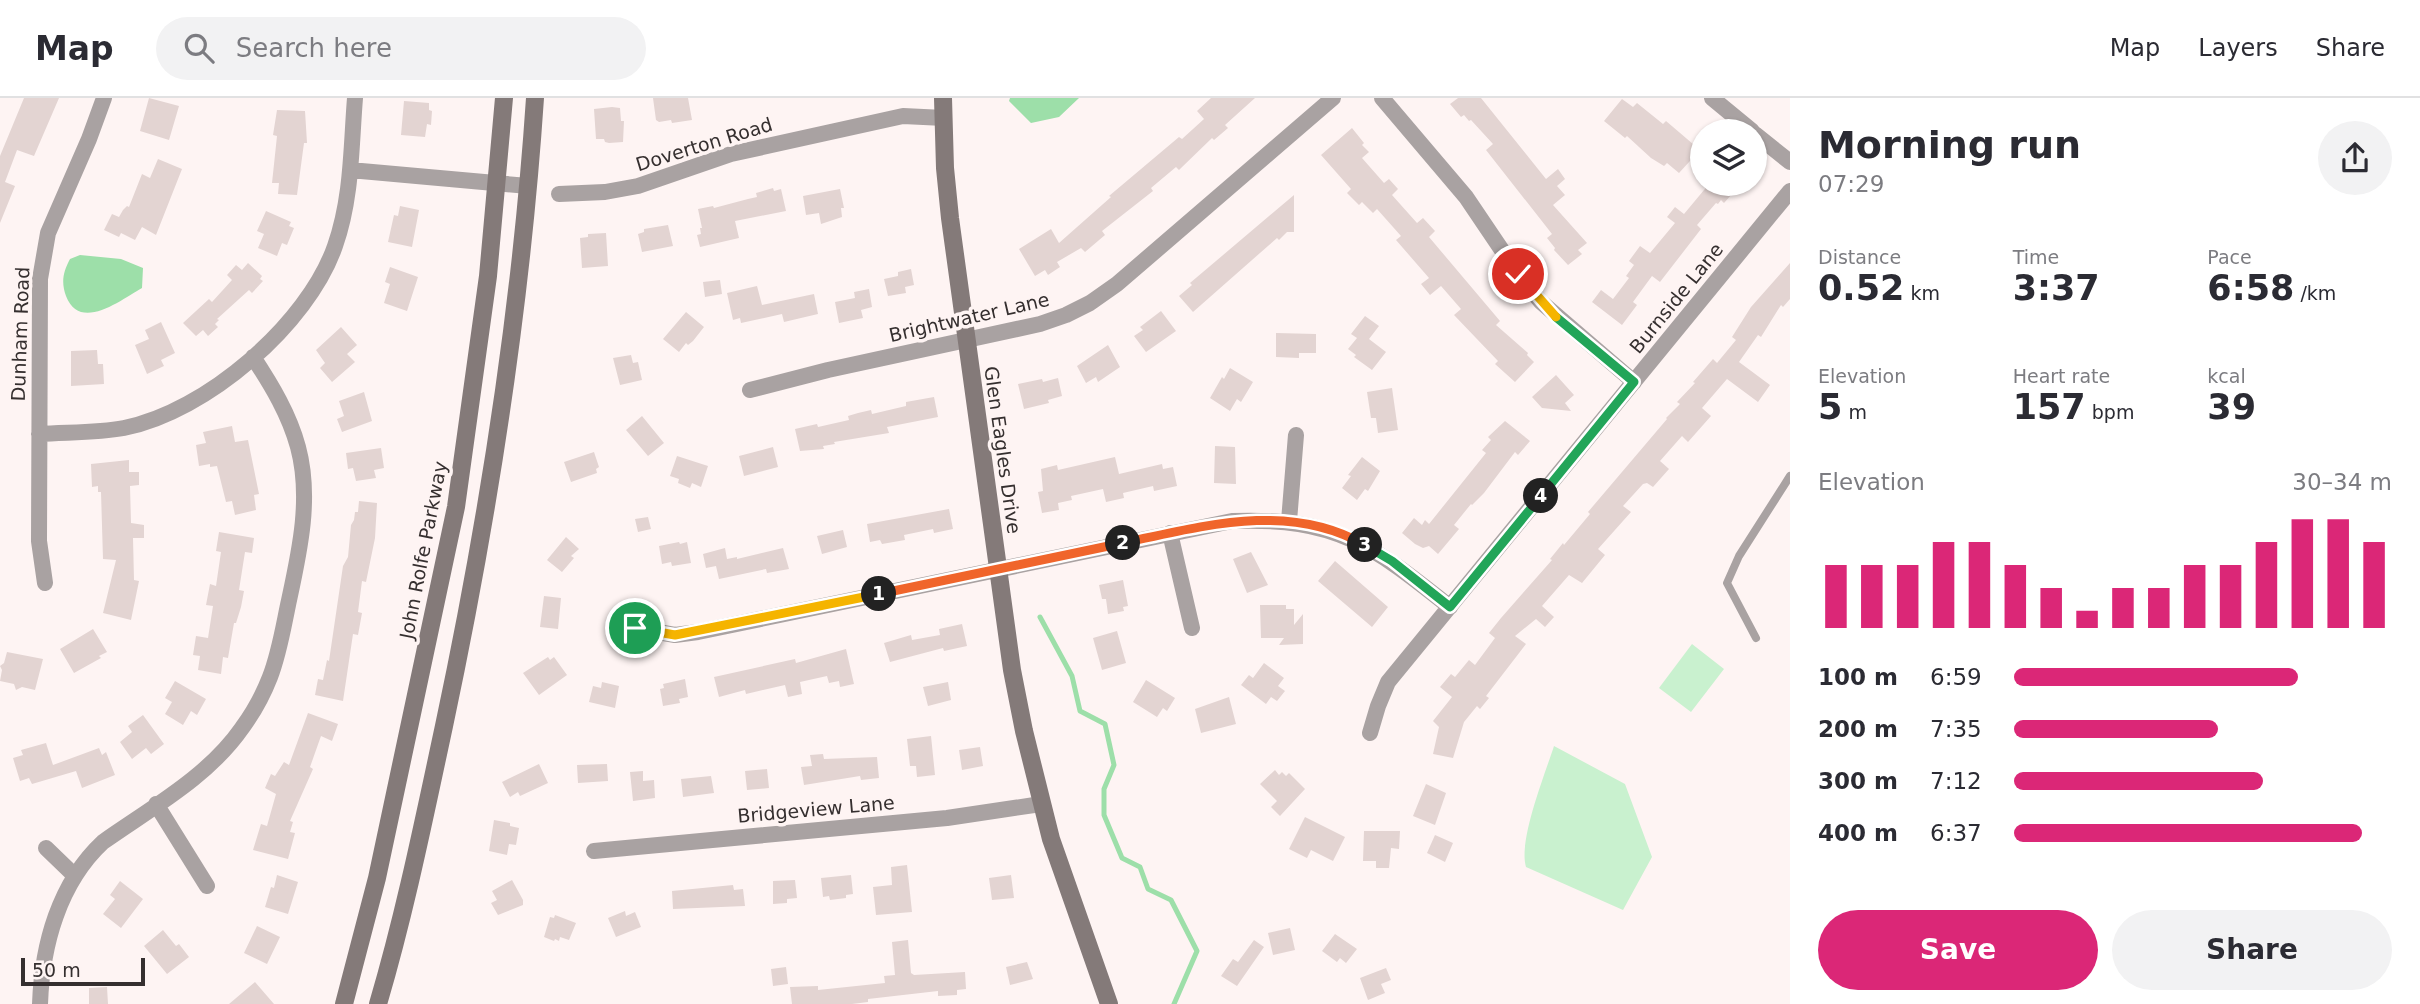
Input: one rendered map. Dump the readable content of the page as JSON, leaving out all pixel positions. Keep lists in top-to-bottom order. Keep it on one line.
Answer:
{"streets":{"main road":["Glen Eagles Drive","John Rolfe Parkway"],"street":["Doverton Road","Burnside Lane","Brightwater Lane","Dunham Road","Bridgeview Lane"]},"crossings":[["Doverton Road","Glen Eagles Drive"],["Brightwater Lane","Glen Eagles Drive"],["Glen Eagles Drive","Bridgeview Lane"]],"scale_bar":"50 m","page":{"header":"Map","search":"Search here","nav":["Map","Layers","Share"],"heading":["Morning run","07:29"],"stats":[["Distance","0.52 km"],["Time","3:37"],["Pace","6:58 /km"],["Elevation","5 m"],["Heart rate","157 bpm"],["kcal","39"]],"chart":["Elevation","30–34 m"],"pins":["4","2","3","1"],"list":[{"name":"100 m","note":"6:59"},{"name":"200 m","note":"7:35"},{"name":"300 m","note":"7:12"},{"name":"400 m","note":"6:37"}],"buttons":["Save","Share"],"scale":"50 m"}}
